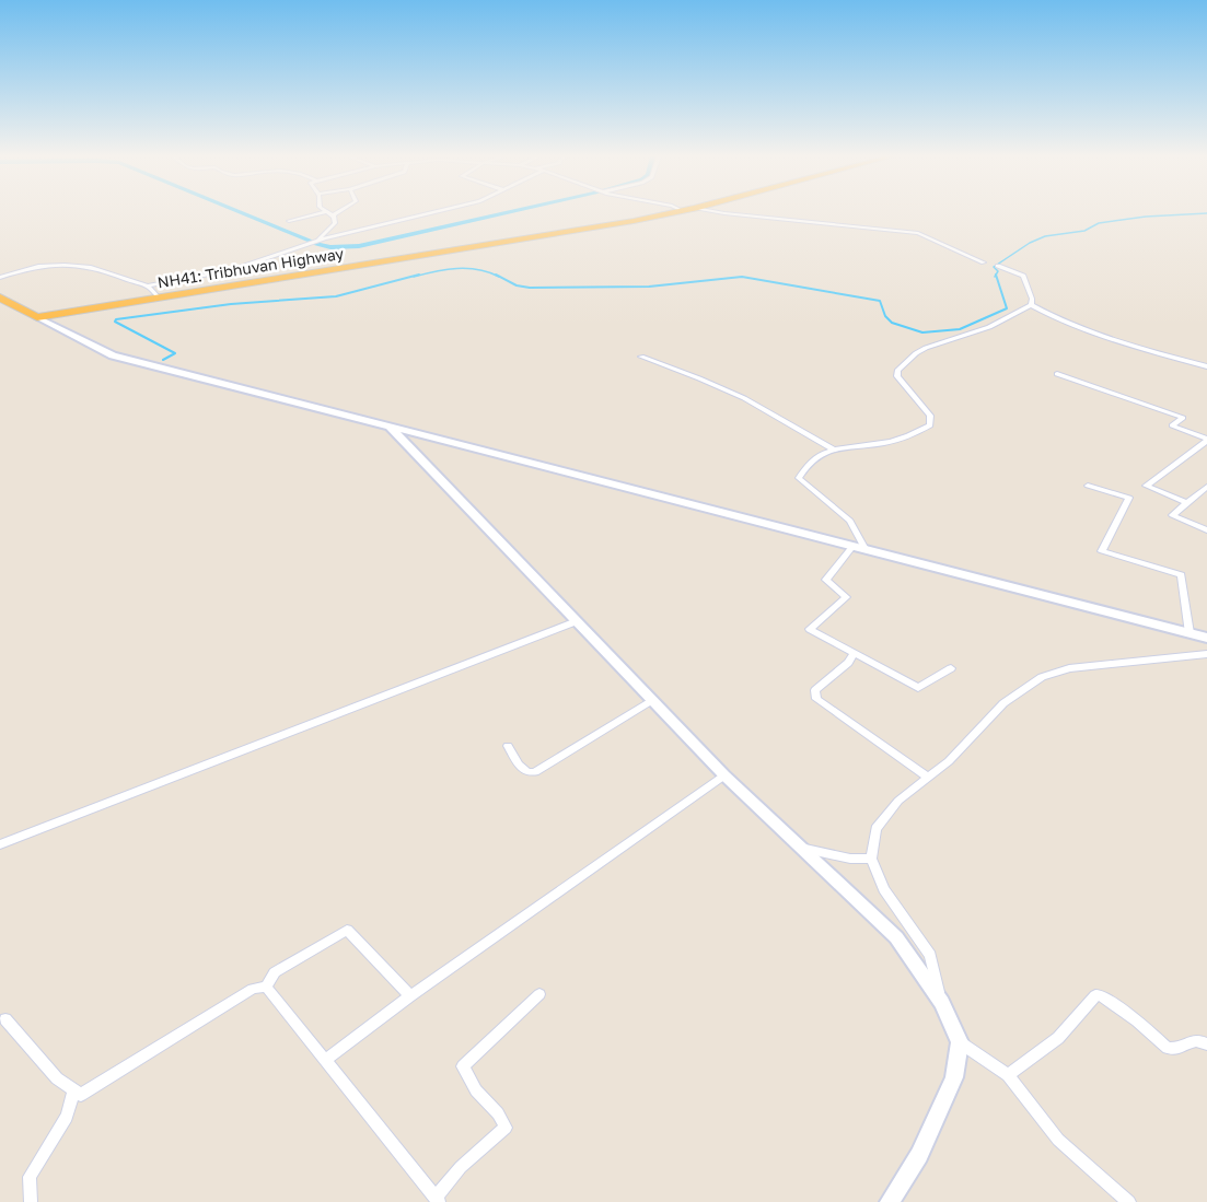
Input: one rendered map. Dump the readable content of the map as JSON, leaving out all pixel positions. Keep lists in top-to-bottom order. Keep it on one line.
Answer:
{"streets":{"highway":["NH41: Tribhuvan Highway"]}}
